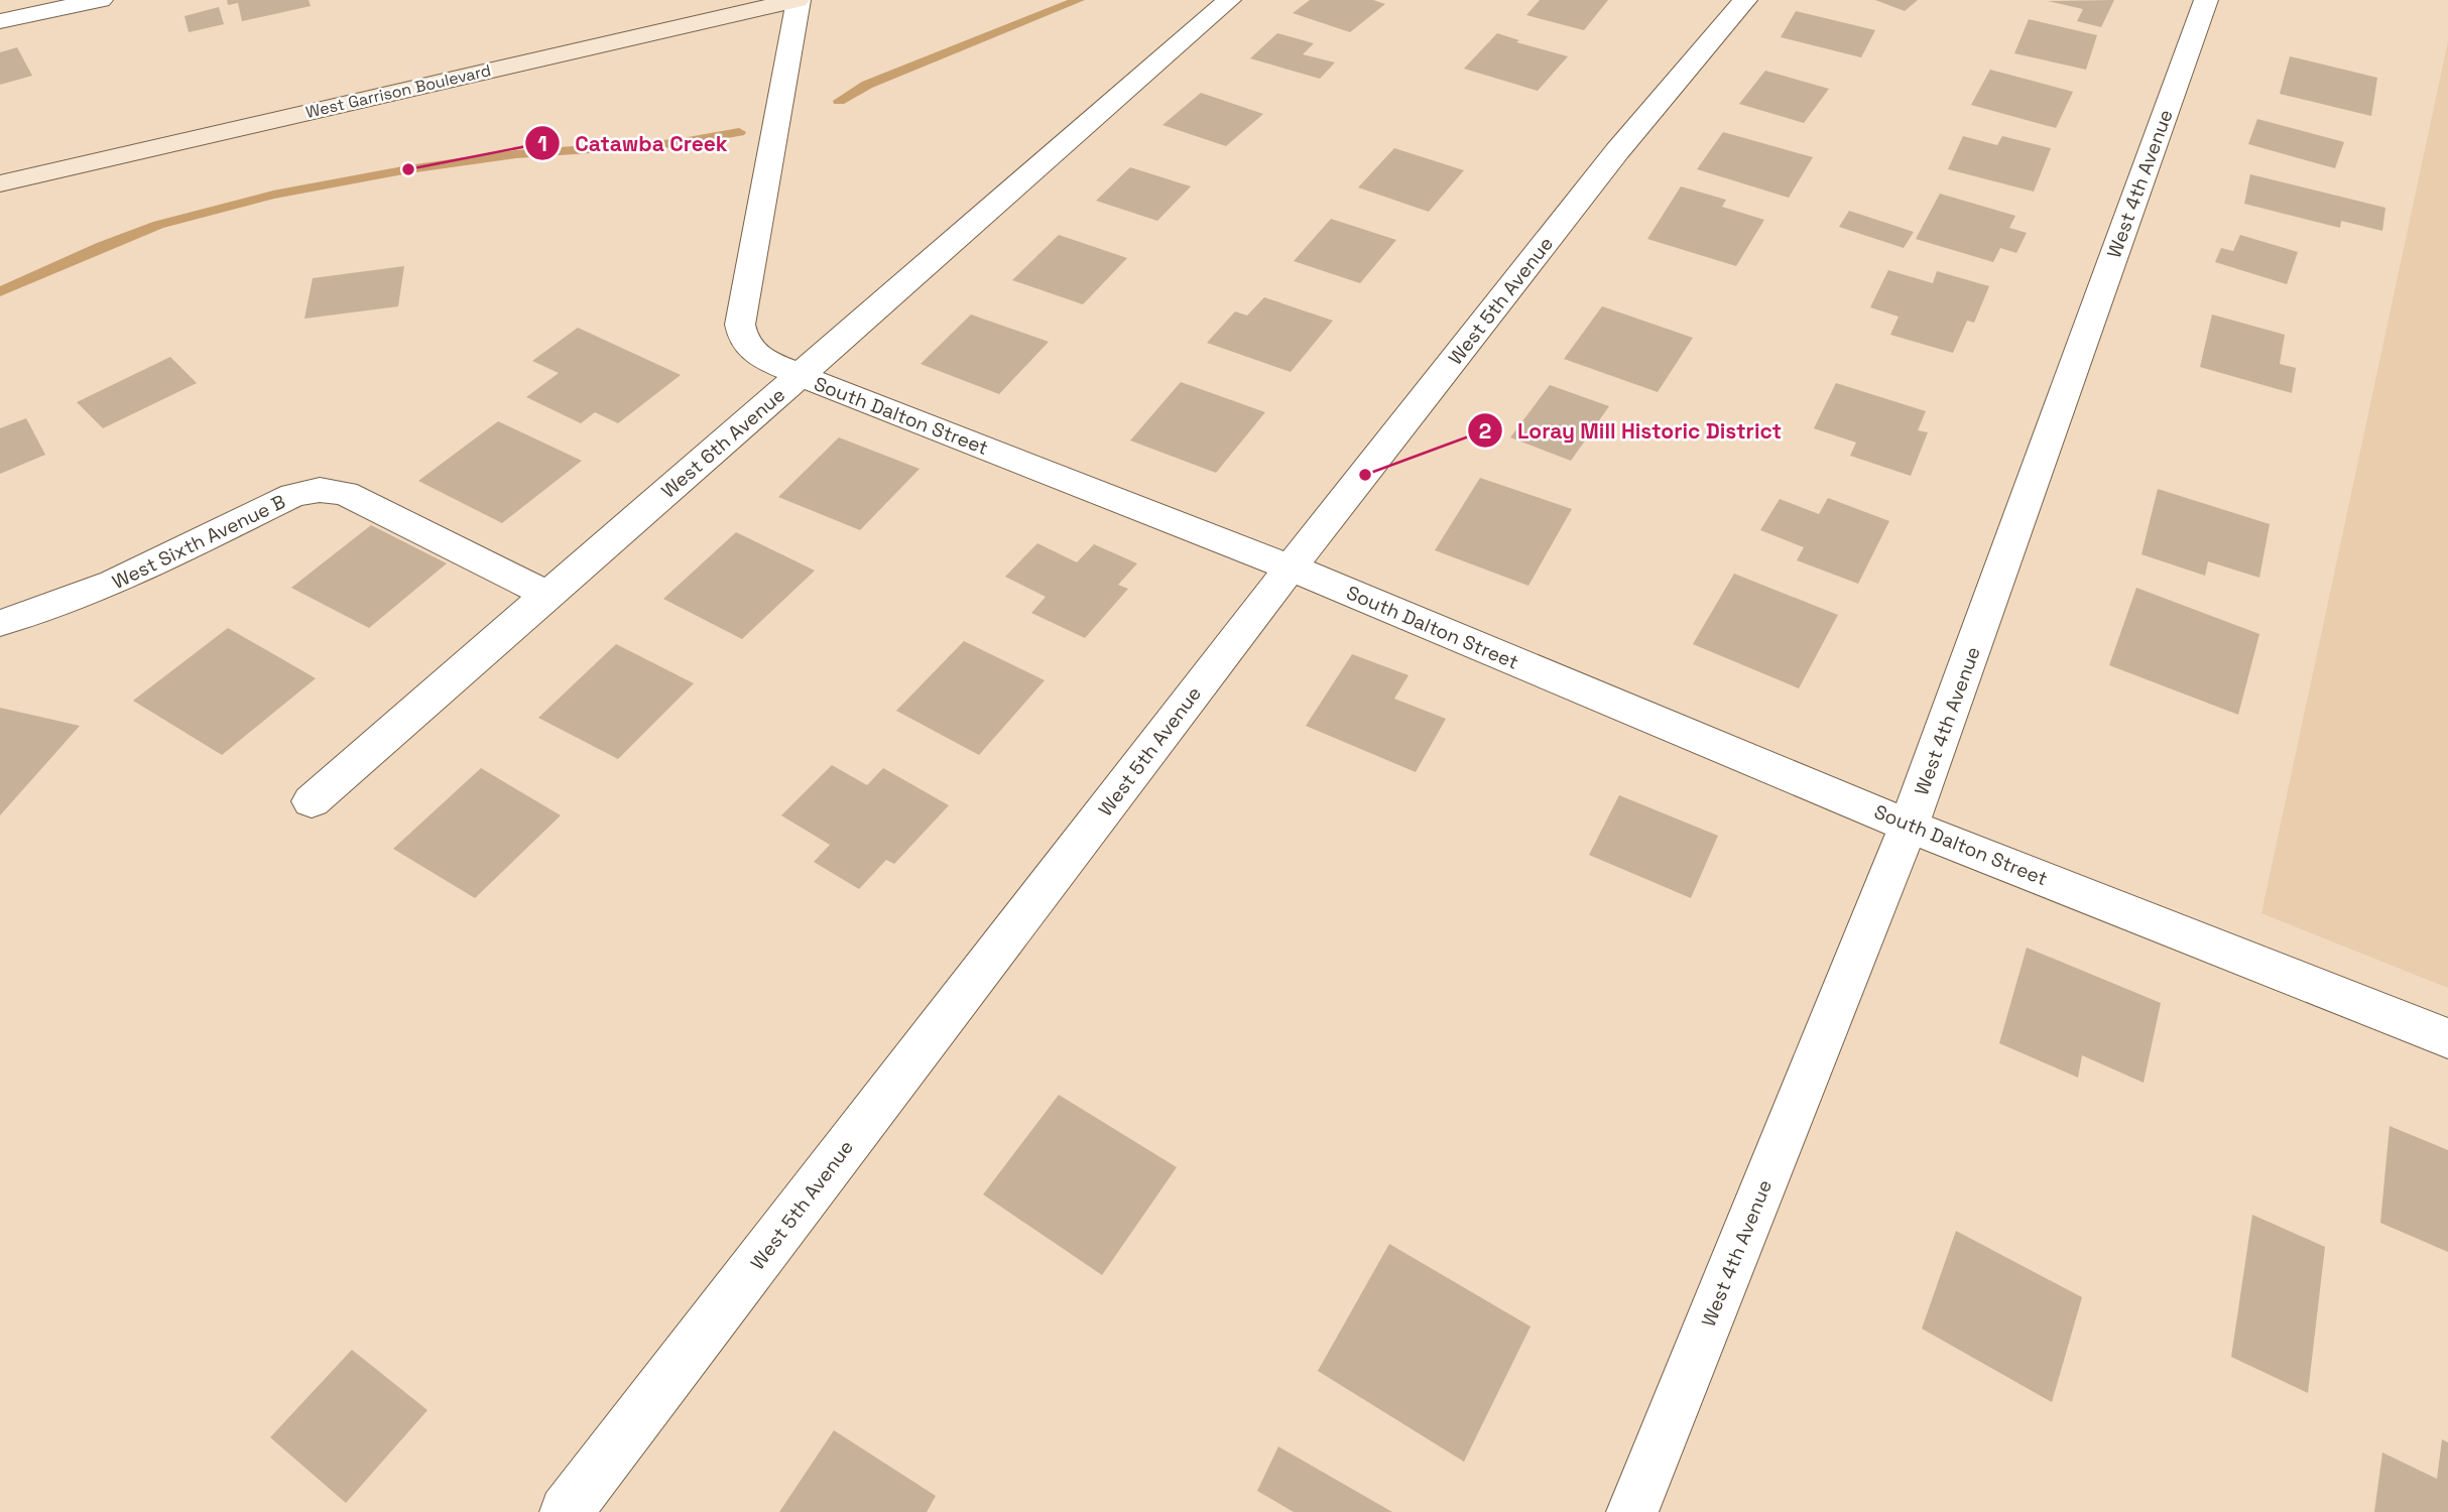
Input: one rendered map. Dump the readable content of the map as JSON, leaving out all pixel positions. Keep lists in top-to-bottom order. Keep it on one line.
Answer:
{"streets":{"main road":["West Garrison Boulevard"],"street":["West 4th Avenue","West 5th Avenue","South Dalton Street","West 6th Avenue","West Sixth Avenue B"]},"crossings":[["West Garrison Boulevard","South Dalton Street"],["West 4th Avenue","South Dalton Street"],["West 5th Avenue","South Dalton Street"],["South Dalton Street","West 6th Avenue"],["West 6th Avenue","West Sixth Avenue B"]],"places":["Catawba Creek","Loray Mill Historic District"]}
